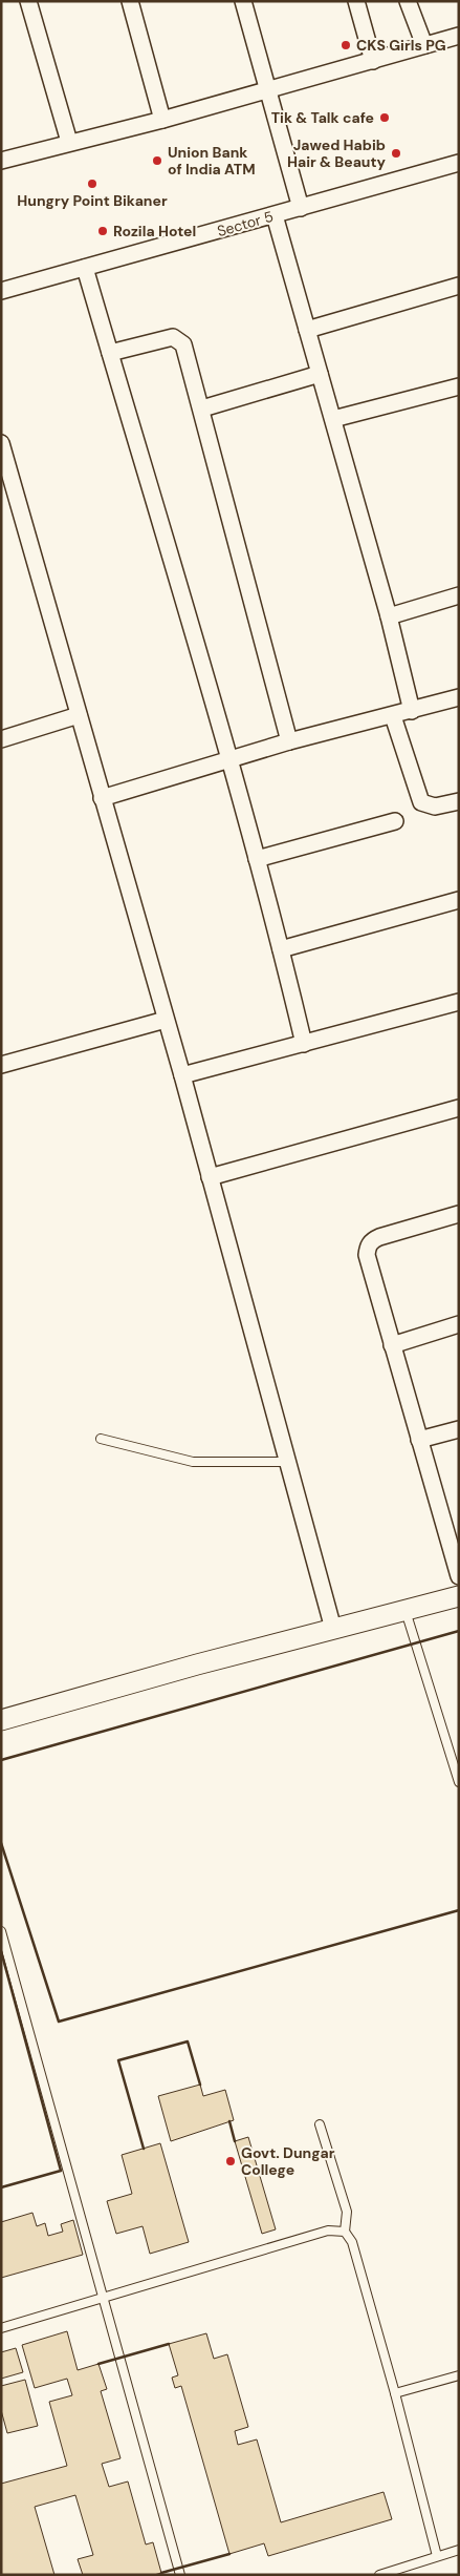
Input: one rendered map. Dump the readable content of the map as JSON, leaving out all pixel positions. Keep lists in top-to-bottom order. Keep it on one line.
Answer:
{"streets":{"street":["Sector 5"]},"places":["CKS Girls PG","Tik & Talk cafe","Jawed Habib Hair & Beauty","Union Bank of India ATM","Hungry Point Bikaner","Rozila Hotel","Govt. Dungar College"]}
